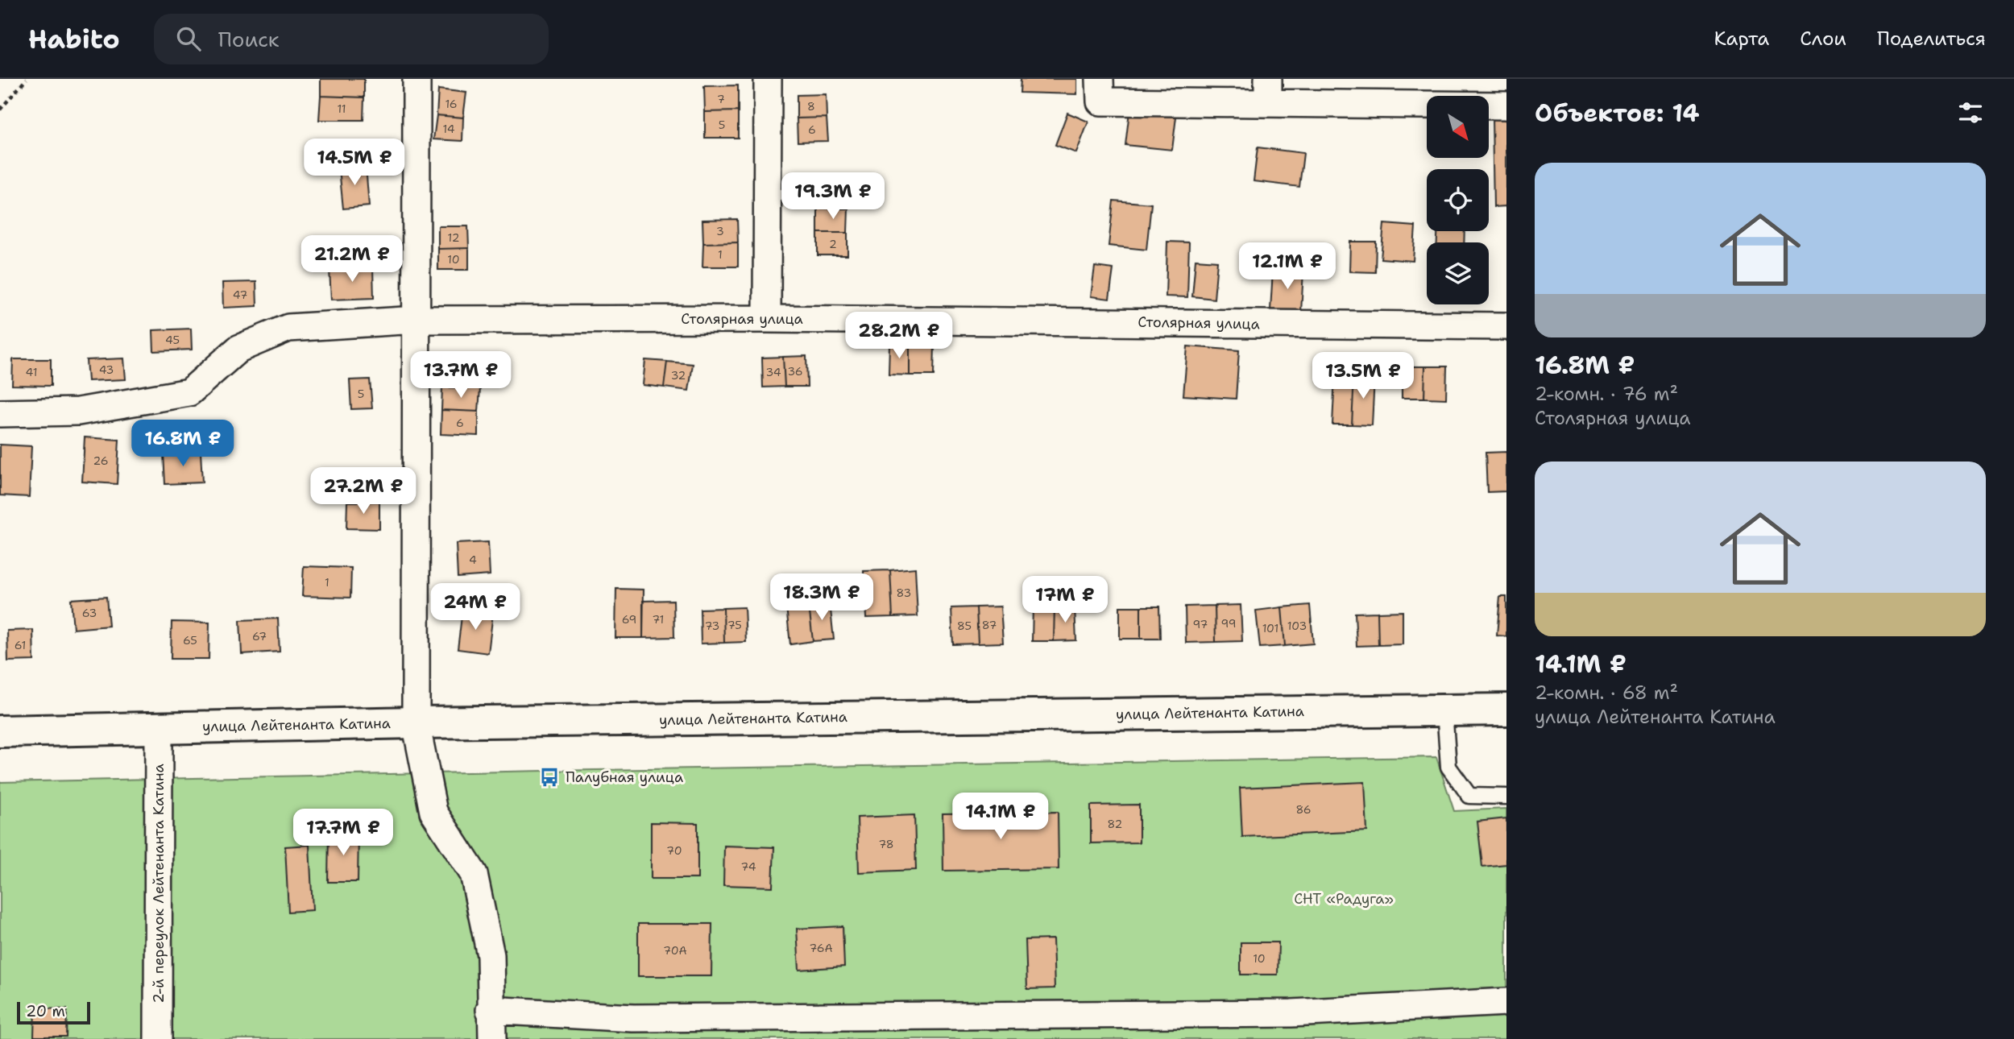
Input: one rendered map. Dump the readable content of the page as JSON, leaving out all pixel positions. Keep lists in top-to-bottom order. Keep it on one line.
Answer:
{"streets":{"street":["Столярная улица","улица Лейтенанта Катина","2-й переулок Лейтенанта Катина"]},"crossings":[["улица Лейтенанта Катина","2-й переулок Лейтенанта Катина"]],"parks":["СНТ «Радуга»"],"places":{"bus stop":["Палубная улица"]},"house_numbers":["7","16","8","11","5","14","6","3","12","2","1","10","47","45","43","36","41","34","32","5","6","26","4","1","83","63","69","71","99","97","75","87","73","85","103","101","67","65","61","86","82","78","70","74","76А","70А","10"],"scale_bar":"20 m","north":"bottom right","page":{"header":"Habito","search":"Поиск","nav":["Карта","Слои","Поделиться"],"heading":"Объектов: 14","price":["14.5M ₽","19.3M ₽","21.2M ₽","12.1M ₽","28.2M ₽","13.7M ₽","13.5M ₽","16.8M ₽","27.2M ₽","18.3M ₽","17M ₽","24M ₽","14.1M ₽","17.7M ₽"],"list":[{"name":"16.8M ₽","note":"2-комн. · 76 m² · Столярная улица"},{"name":"14.1M ₽","note":"2-комн. · 68 m² · улица Лейтенанта Катина"}],"scale":"20 m"}}
